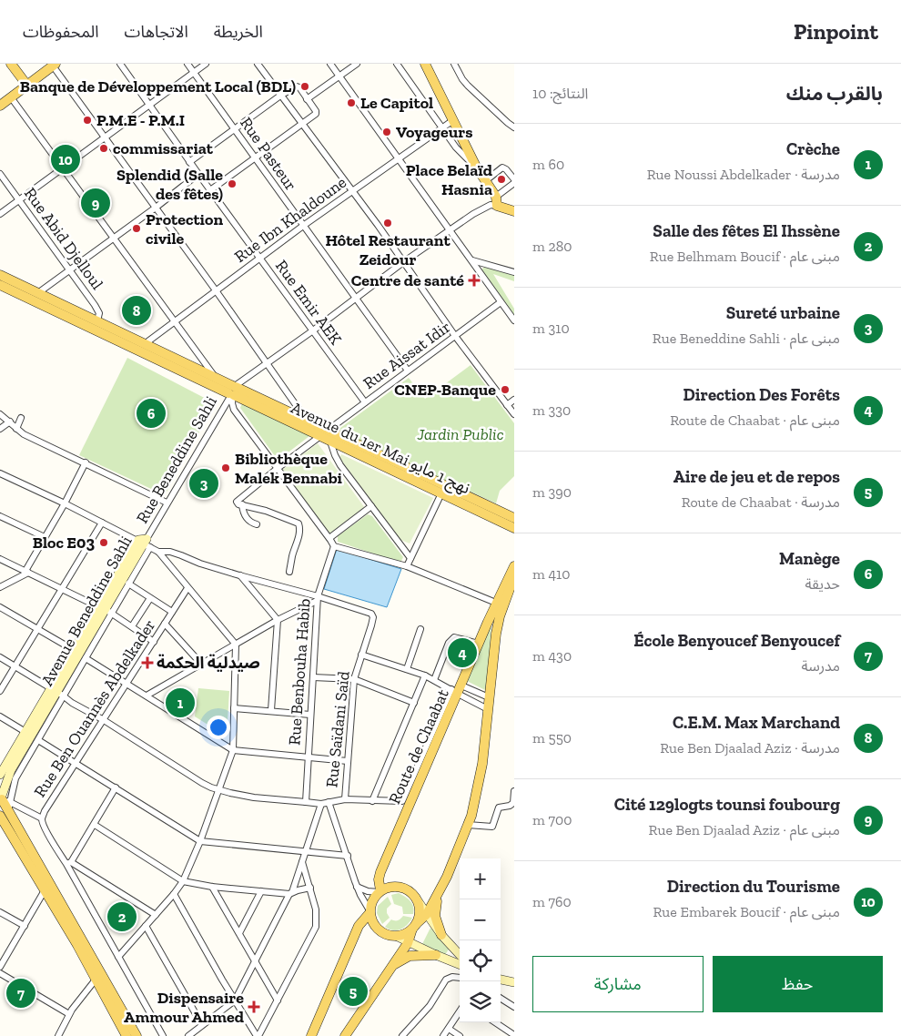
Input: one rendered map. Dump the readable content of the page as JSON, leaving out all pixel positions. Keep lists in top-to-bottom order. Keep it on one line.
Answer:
{"streets":{"main road":["Avenue du 1er Mai نهج 1 مايو","Route de Chaabat"],"street":["Rue Pasteur","Rue Ibn Khaldoune","Rue Abid Djelloul","Rue Emir AEK","Rue Aissat Idir","Rue Beneddine Sahli","Avenue Beneddine Sahli","Rue Benbouha Habib","Rue Ben Ouannès Abdelkader","Rue Saïdani Saïd"]},"crossings":[["Rue Pasteur","Rue Ibn Khaldoune"],["Rue Pasteur","Rue Aissat Idir"],["Rue Ibn Khaldoune","Rue Emir AEK"],["Rue Emir AEK","Rue Aissat Idir"],["Rue Aissat Idir","Avenue du 1er Mai نهج 1 مايو"],["Avenue du 1er Mai نهج 1 مايو","Rue Beneddine Sahli"],["Rue Beneddine Sahli","Avenue Beneddine Sahli"],["Rue Benbouha Habib","Rue Saïdani Saïd"]],"parks":["Jardin Public"],"places":{"other":["Banque de Développement Local (BDL)","Le Capitol","P.M.E - P.M.I","Voyageurs","commissariat","Place Belaïd Hasnia","Splendid (Salle des fêtes)","Hôtel Restaurant Zeidour","Protection civile","CNEP-Banque","Bibliothèque Malek Bennabi","Bloc E03"],"health":["Centre de santé","صيدلية الحكمة","Dispensaire Ammour Ahmed"]},"page":{"header":"Pinpoint","nav":["الخريطة","الاتجاهات","المحفوظات"],"heading":["بالقرب منك","النتائج: 10"],"list":[{"mark":"1","name":"Crèche","note":"مدرسة · Rue Noussi Abdelkader","value":"60 m"},{"mark":"2","name":"Salle des fêtes El Ihssène","note":"مبنى عام · Rue Belhmam Boucif","value":"280 m"},{"mark":"3","name":"Sureté urbaine","note":"مبنى عام · Rue Beneddine Sahli","value":"310 m"},{"mark":"4","name":"Direction Des Forêts","note":"مبنى عام · Route de Chaabat","value":"330 m"},{"mark":"5","name":"Aire de jeu et de repos","note":"مدرسة · Route de Chaabat","value":"390 m"},{"mark":"6","name":"Manège","note":"حديقة","value":"410 m"},{"mark":"7","name":"École Benyoucef Benyoucef","note":"مدرسة","value":"430 m"},{"mark":"8","name":"C.E.M. Max Marchand","note":"مدرسة · Rue Ben Djaalad Aziz","value":"550 m"},{"mark":"9","name":"Cité 129logts tounsi foubourg","note":"مبنى عام · Rue Ben Djaalad Aziz","value":"700 m"},{"mark":"10","name":"Direction du Tourisme","note":"مبنى عام · Rue Embarek Boucif","value":"760 m"}],"pins":["10","9","8","6","3","4","1","2","5","7"],"map_buttons":["+","−"],"buttons":["حفظ","مشاركة"]}}
